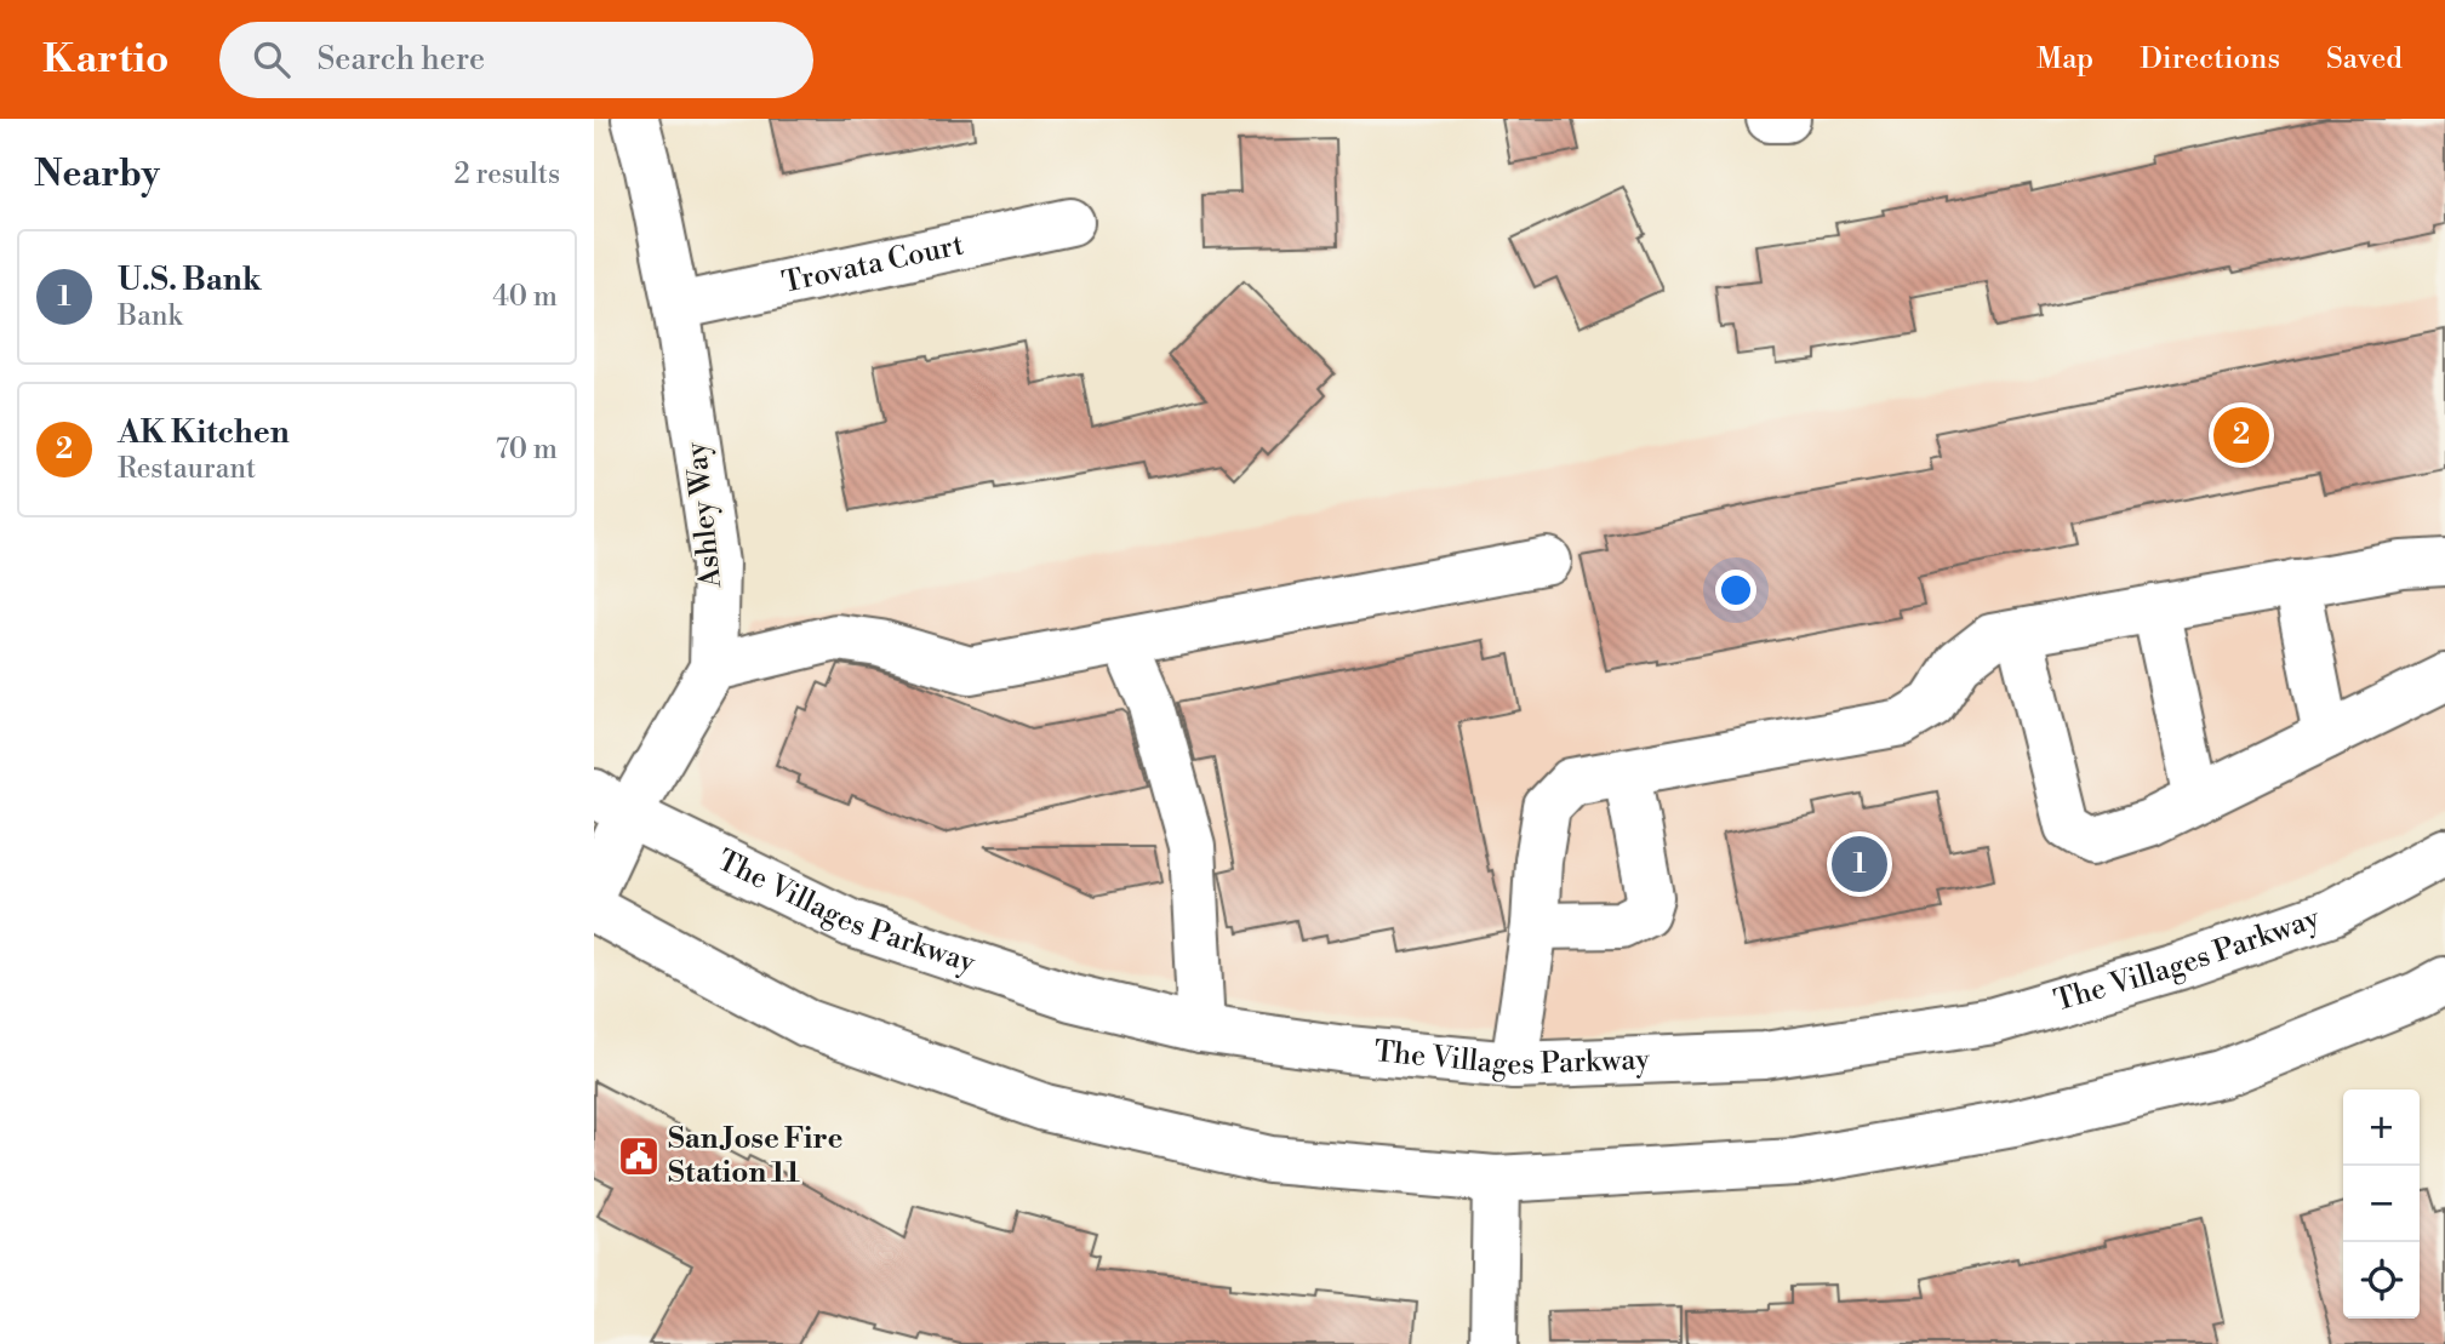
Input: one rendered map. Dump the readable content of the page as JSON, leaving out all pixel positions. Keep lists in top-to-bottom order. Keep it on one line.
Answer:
{"streets":{"street":["Trovata Court","Ashley Way","The Villages Parkway"]},"crossings":[["Trovata Court","Ashley Way"],["Ashley Way","The Villages Parkway"]],"places":{"public building":["San Jose Fire Station 11"]},"page":{"header":"Kartio","search":"Search here","nav":["Map","Directions","Saved"],"heading":["Nearby","2 results"],"list":[{"mark":"1","name":"U.S. Bank","note":"Bank","value":"40 m"},{"mark":"2","name":"AK Kitchen","note":"Restaurant","value":"70 m"}],"pins":["2","1"],"map_buttons":["+","−"]}}
